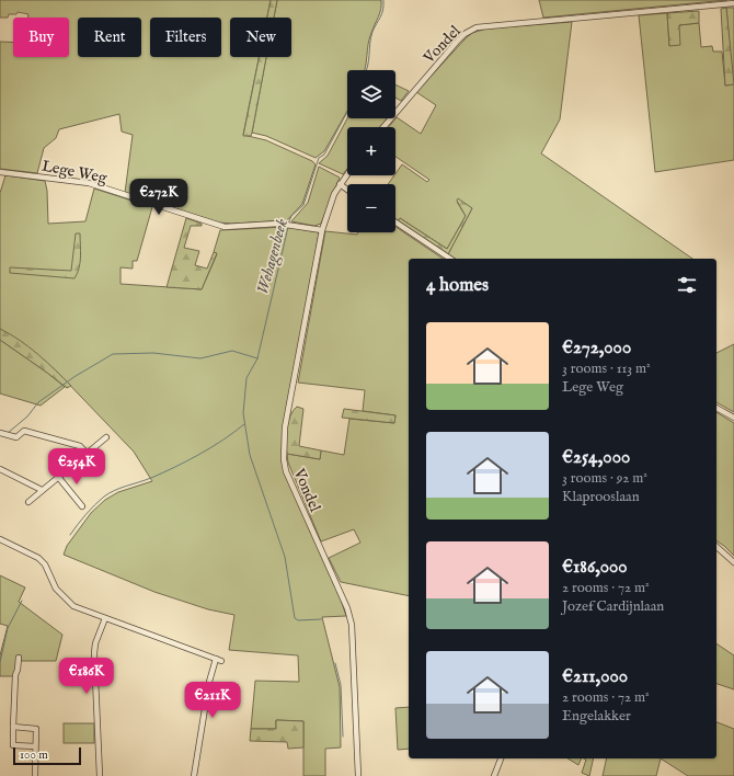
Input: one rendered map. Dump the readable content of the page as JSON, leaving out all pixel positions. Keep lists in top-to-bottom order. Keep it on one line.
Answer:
{"streets":{"street":["Vondel","Lege Weg"]},"crossings":[["Vondel","Lege Weg"]],"water":["Wehagenbeek"],"scale_bar":"100 m","page":{"chip":["Buy","Rent","Filters","New"],"map_buttons":["+","−"],"price":["€272K","€254K","€186K","€211K"],"heading":"4 homes","list":[{"name":"€272,000","note":"3 rooms · 113 m² · Lege Weg"},{"name":"€254,000","note":"3 rooms · 92 m² · Klaprooslaan"},{"name":"€186,000","note":"2 rooms · 72 m² · Jozef Cardijnlaan"},{"name":"€211,000","note":"2 rooms · 72 m² · Engelakker"}],"scale":"100 m"}}
